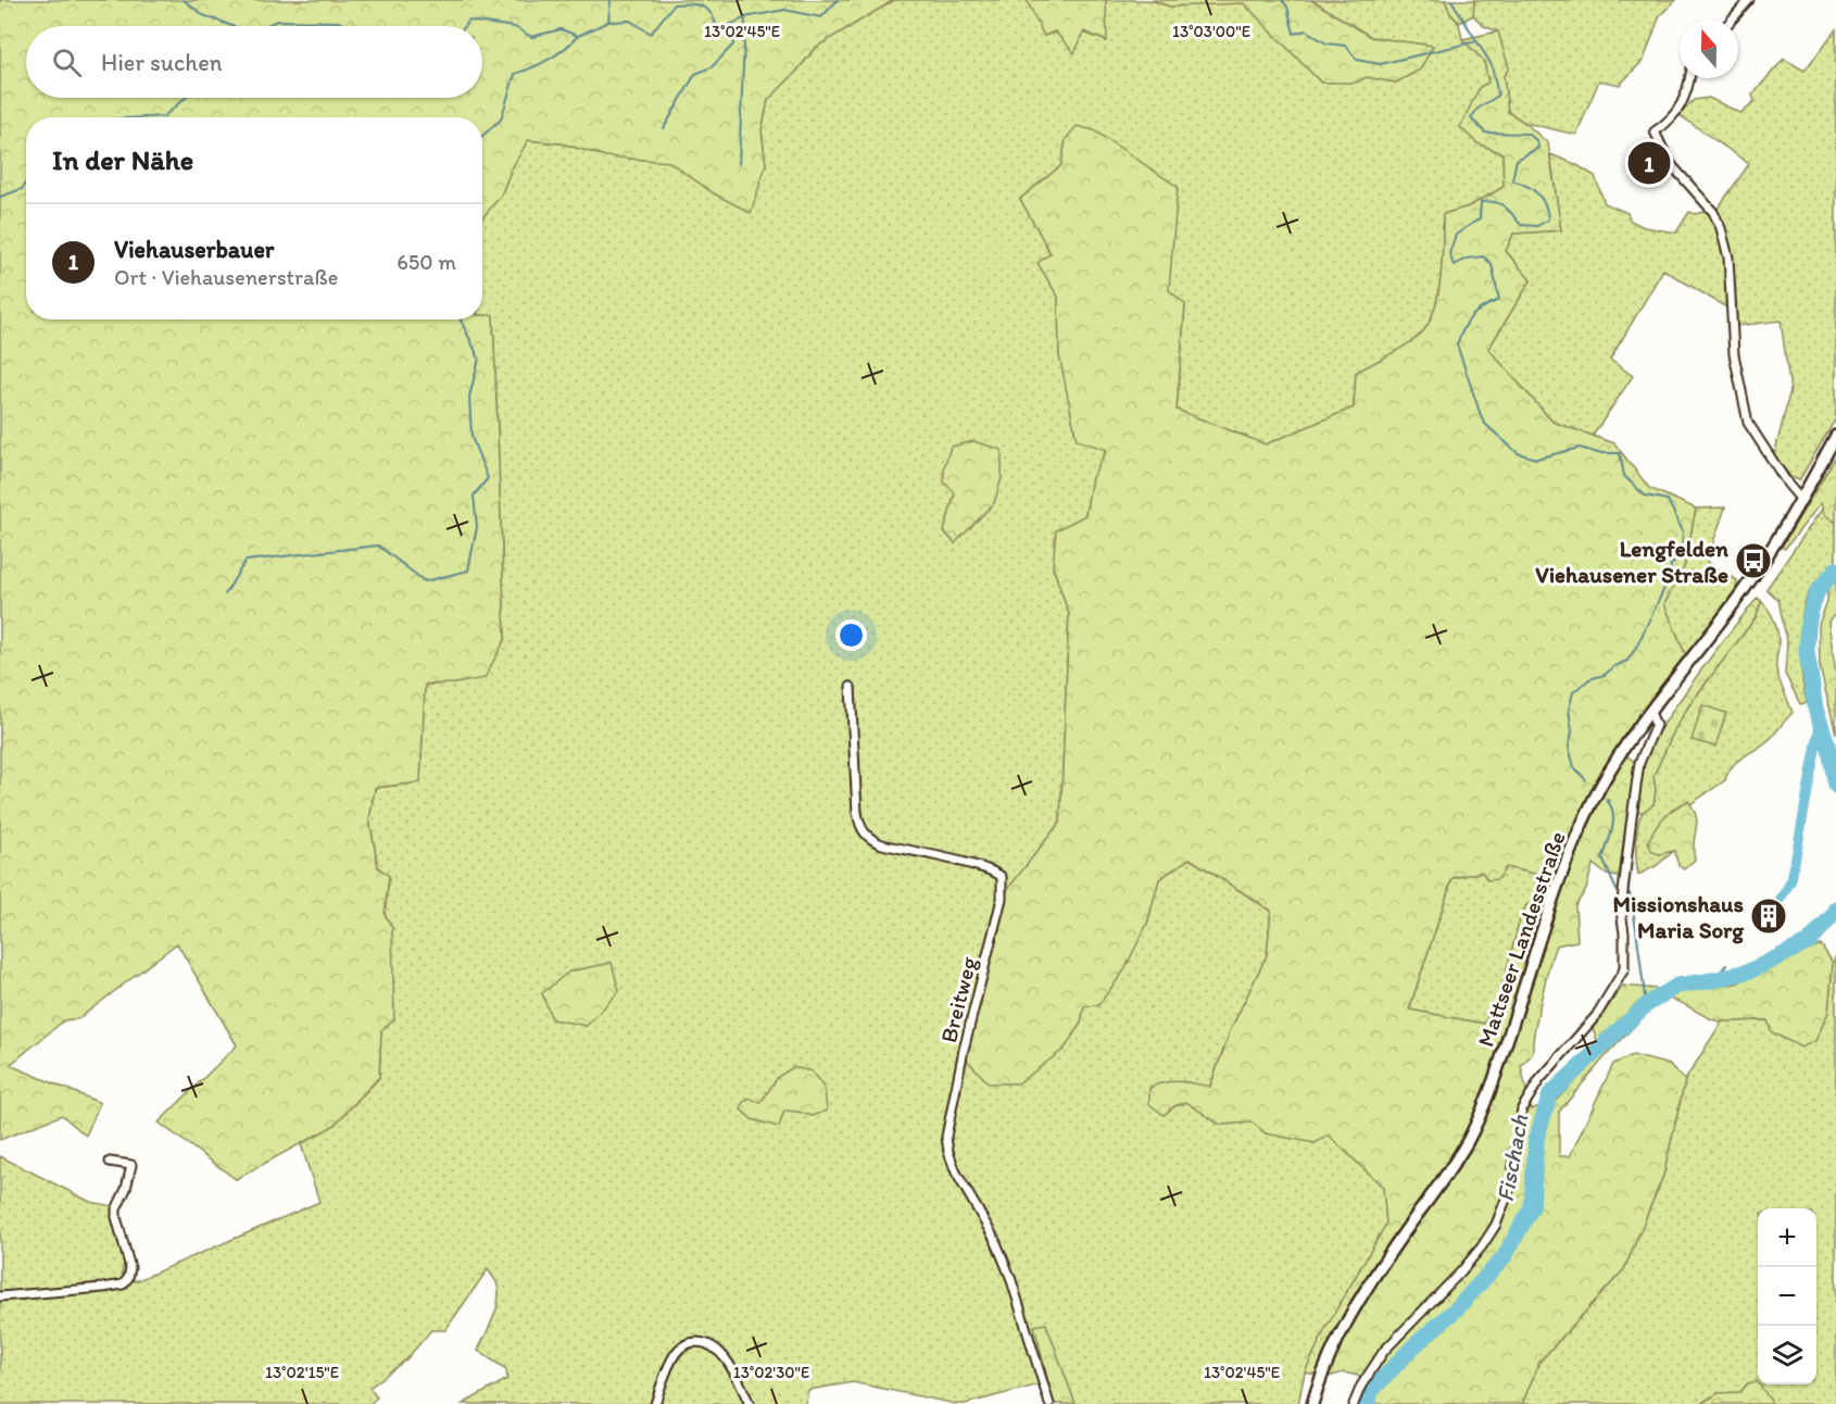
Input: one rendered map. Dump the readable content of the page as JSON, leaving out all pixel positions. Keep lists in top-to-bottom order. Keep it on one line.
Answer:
{"streets":{"main road":["Mattseer Landesstraße"],"street":["Breitweg"]},"water":["Fischach"],"places":{"bus stop":["Lengfelden Viehausener Straße"],"building":["Missionshaus Maria Sorg"]},"north":"top","page":{"search":"Hier suchen","heading":"In der Nähe","pins":"1","list":[{"mark":"1","name":"Viehauserbauer","note":"Ort · Viehausenerstraße","value":"650 m"}],"map_buttons":["+","−"]},"coordinates":["13°02'45\"E","13°03'00\"E","13°02'15\"E","13°02'30\"E"]}
